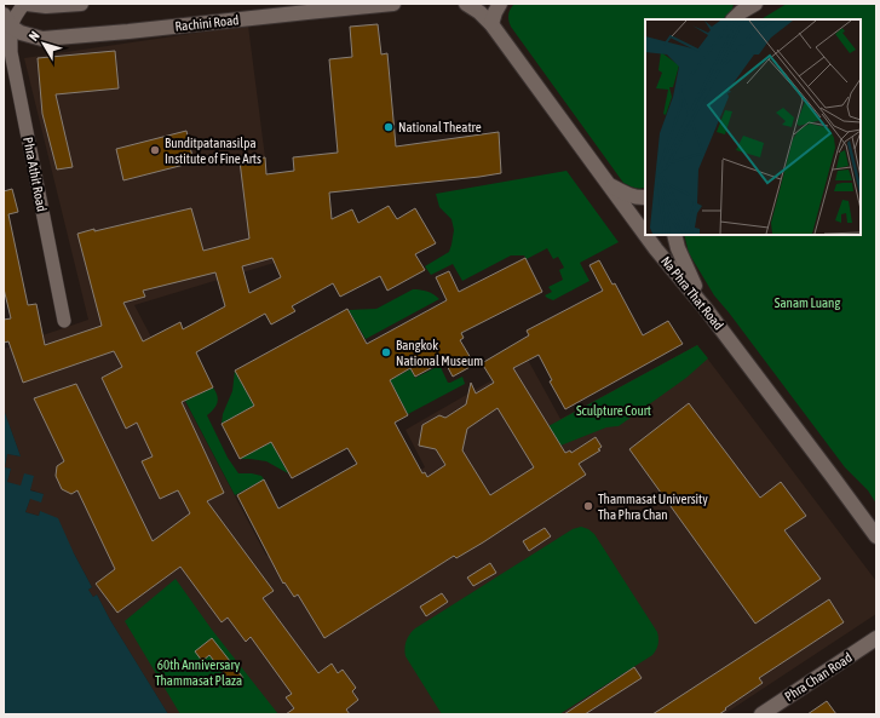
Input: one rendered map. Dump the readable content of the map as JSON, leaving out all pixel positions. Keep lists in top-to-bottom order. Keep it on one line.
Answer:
{"streets":{"street":["Rachini Road","Phra Athit Road","Na Phra That Road","Phra Chan Road"]},"crossings":[["Rachini Road","Phra Athit Road"]],"parks":["Sanam Luang","Sculpture Court","60th Anniversary Thammasat Plaza"],"places":["National Theatre","Bunditpatanasilpa Institute of Fine Arts","Bangkok National Museum","Thammasat University Tha Phra Chan"],"north":"top left"}
